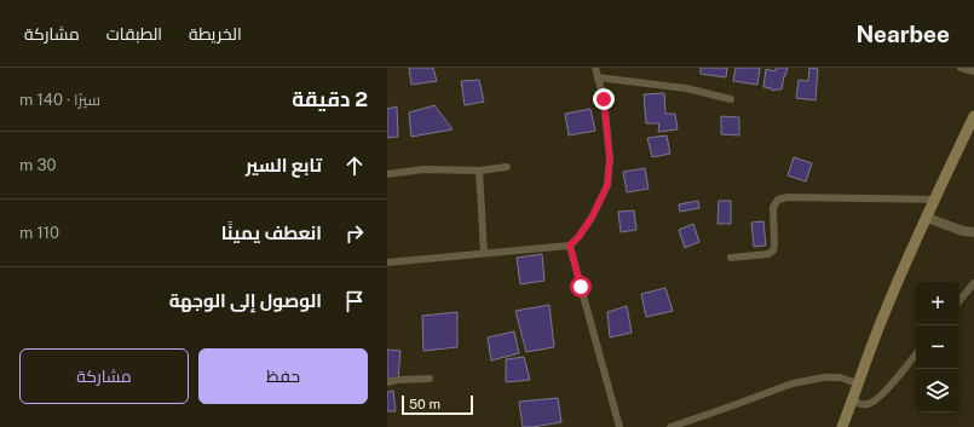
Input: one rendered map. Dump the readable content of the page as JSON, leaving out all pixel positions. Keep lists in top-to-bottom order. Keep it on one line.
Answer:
{"scale_bar":"50 m","page":{"header":"Nearbee","nav":["الخريطة","الطبقات","مشاركة"],"heading":["2 دقيقة","سيرًا · 140 m"],"list":[["تابع السير","30 m"],["انعطف يمينًا","110 m"],"الوصول إلى الوجهة"],"map_buttons":["+","−"],"buttons":["حفظ","مشاركة"],"scale":"50 m"}}
